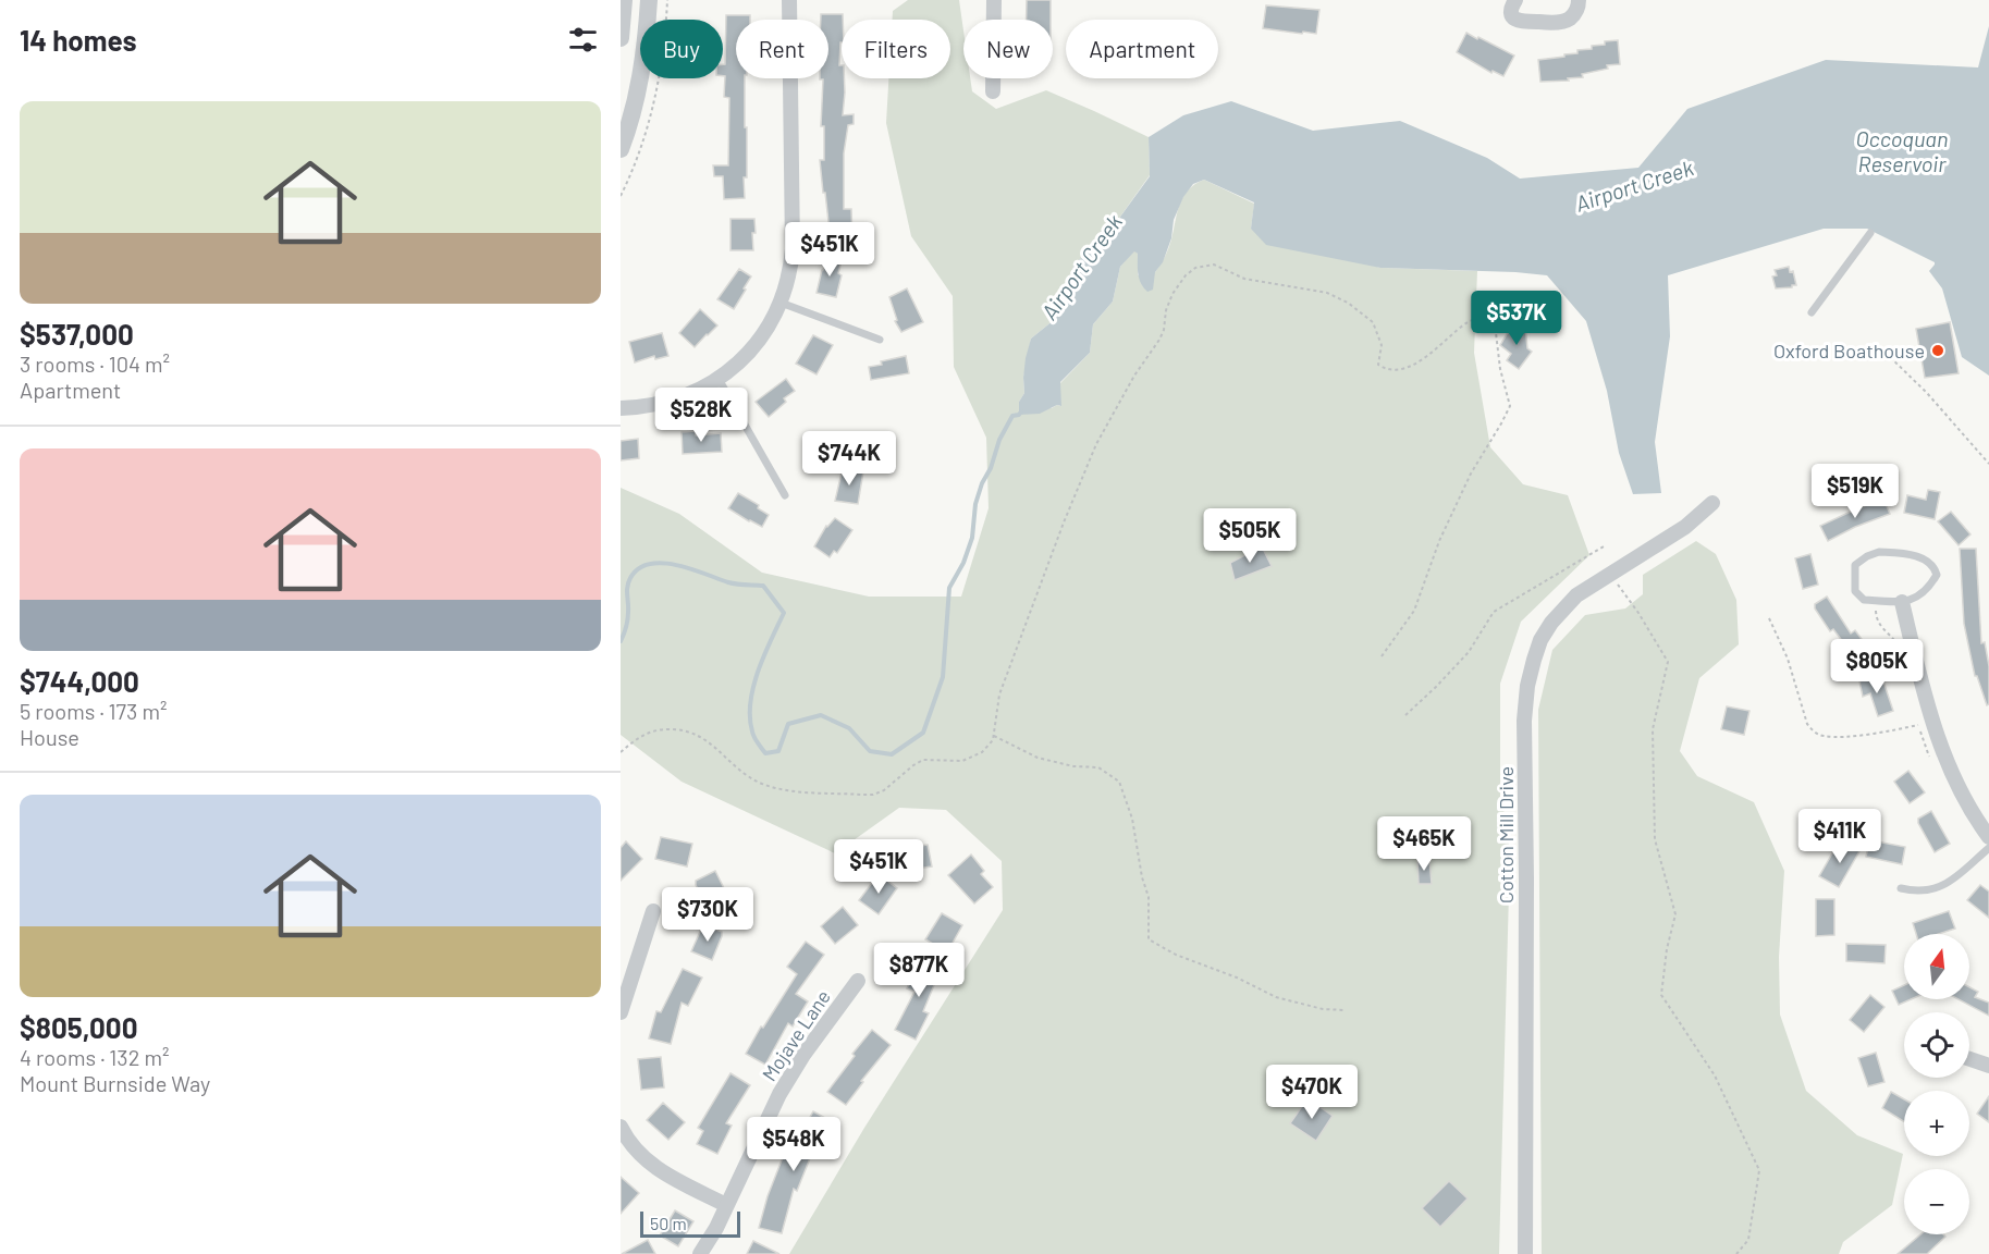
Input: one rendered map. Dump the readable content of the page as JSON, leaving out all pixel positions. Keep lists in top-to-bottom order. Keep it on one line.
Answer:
{"streets":{"street":["Cotton Mill Drive","Mojave Lane"]},"water":["Occoquan Reservoir","Airport Creek"],"places":["Oxford Boathouse"],"scale_bar":"50 m","north":"top","page":{"heading":"14 homes","chip":["Buy","Rent","Filters","New","Apartment"],"list":[{"name":"$537,000","note":"3 rooms · 104 m² · Apartment"},{"name":"$744,000","note":"5 rooms · 173 m² · House"},{"name":"$805,000","note":"4 rooms · 132 m² · Mount Burnside Way"}],"price":["$451K","$537K","$528K","$744K","$519K","$505K","$805K","$411K","$465K","$451K","$730K","$877K","$470K","$548K"],"map_buttons":["+","−"],"scale":"50 m"}}
